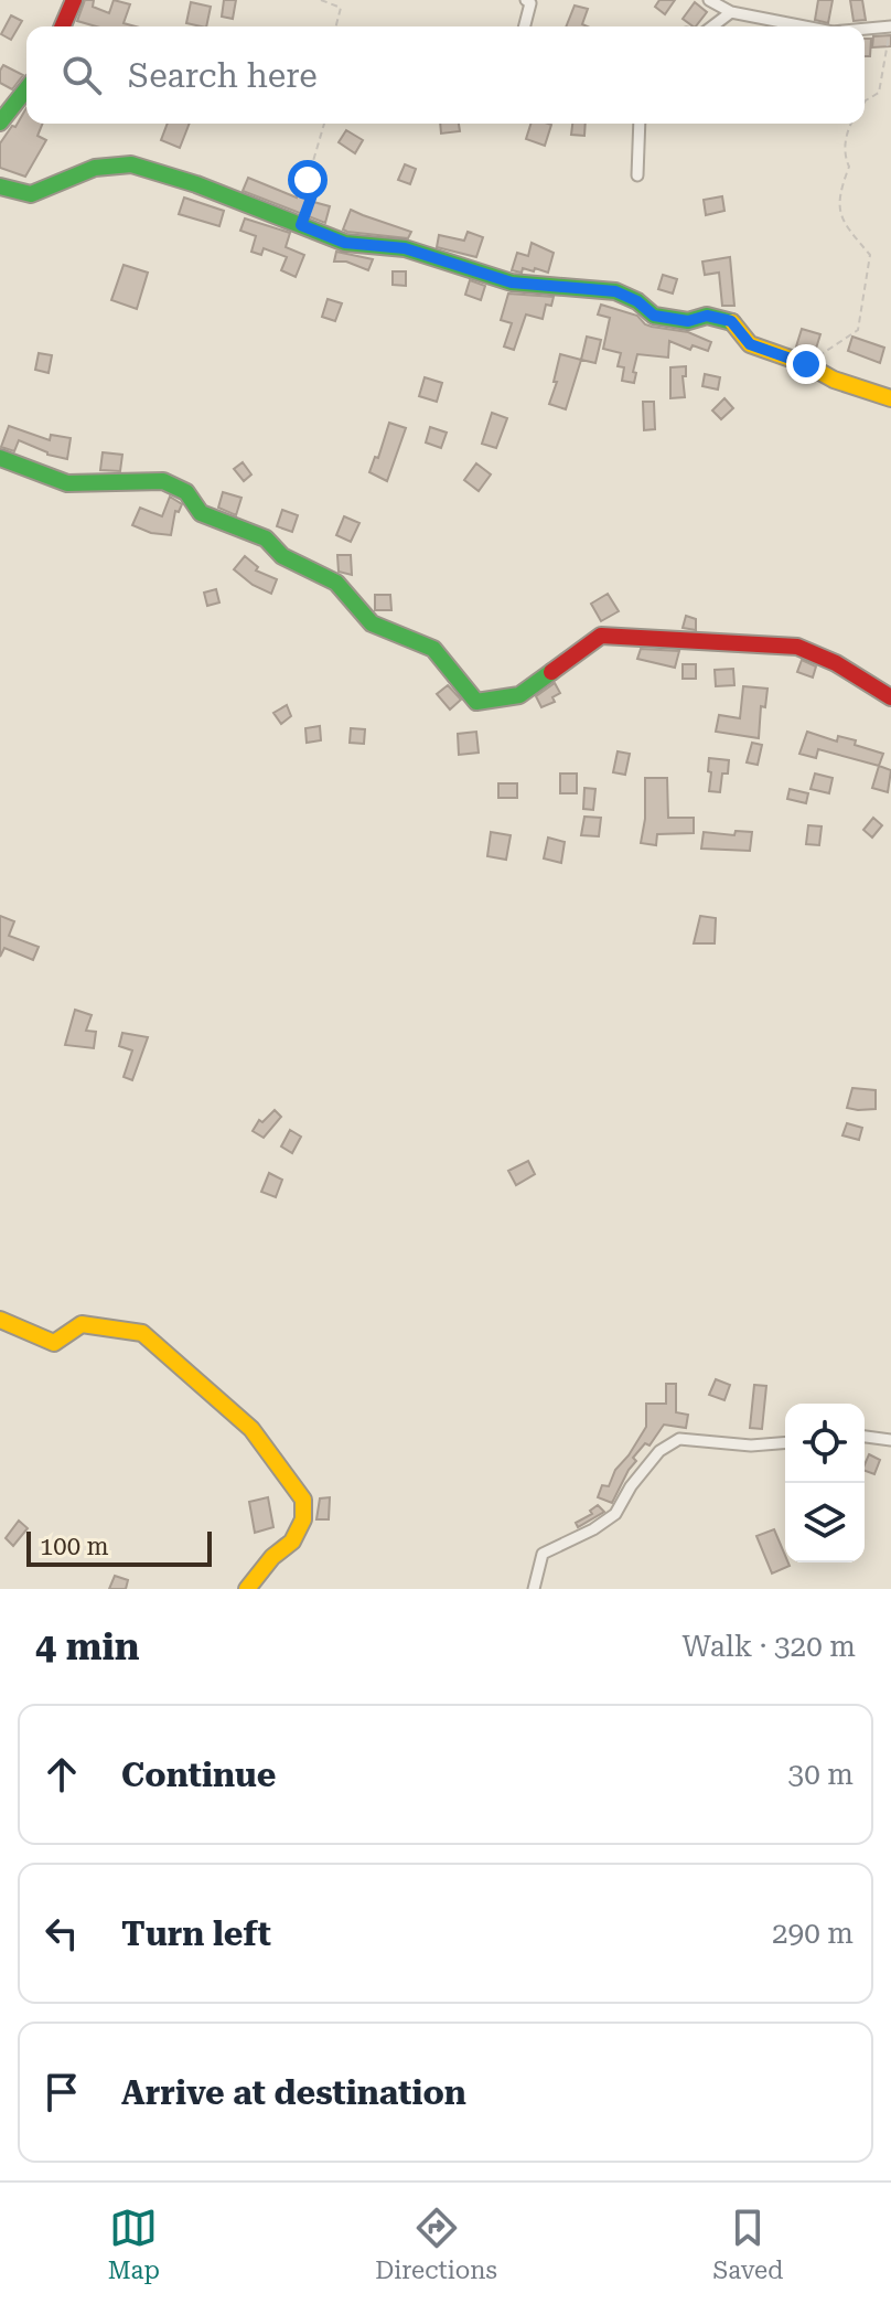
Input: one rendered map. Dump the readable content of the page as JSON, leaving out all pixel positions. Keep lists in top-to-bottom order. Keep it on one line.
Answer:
{"scale_bar":"100 m","page":{"search":"Search here","scale":"100 m","heading":["4 min","Walk · 320 m"],"list":[["Continue","30 m"],["Turn left","290 m"],"Arrive at destination"],"nav":["Map","Directions","Saved"]}}
